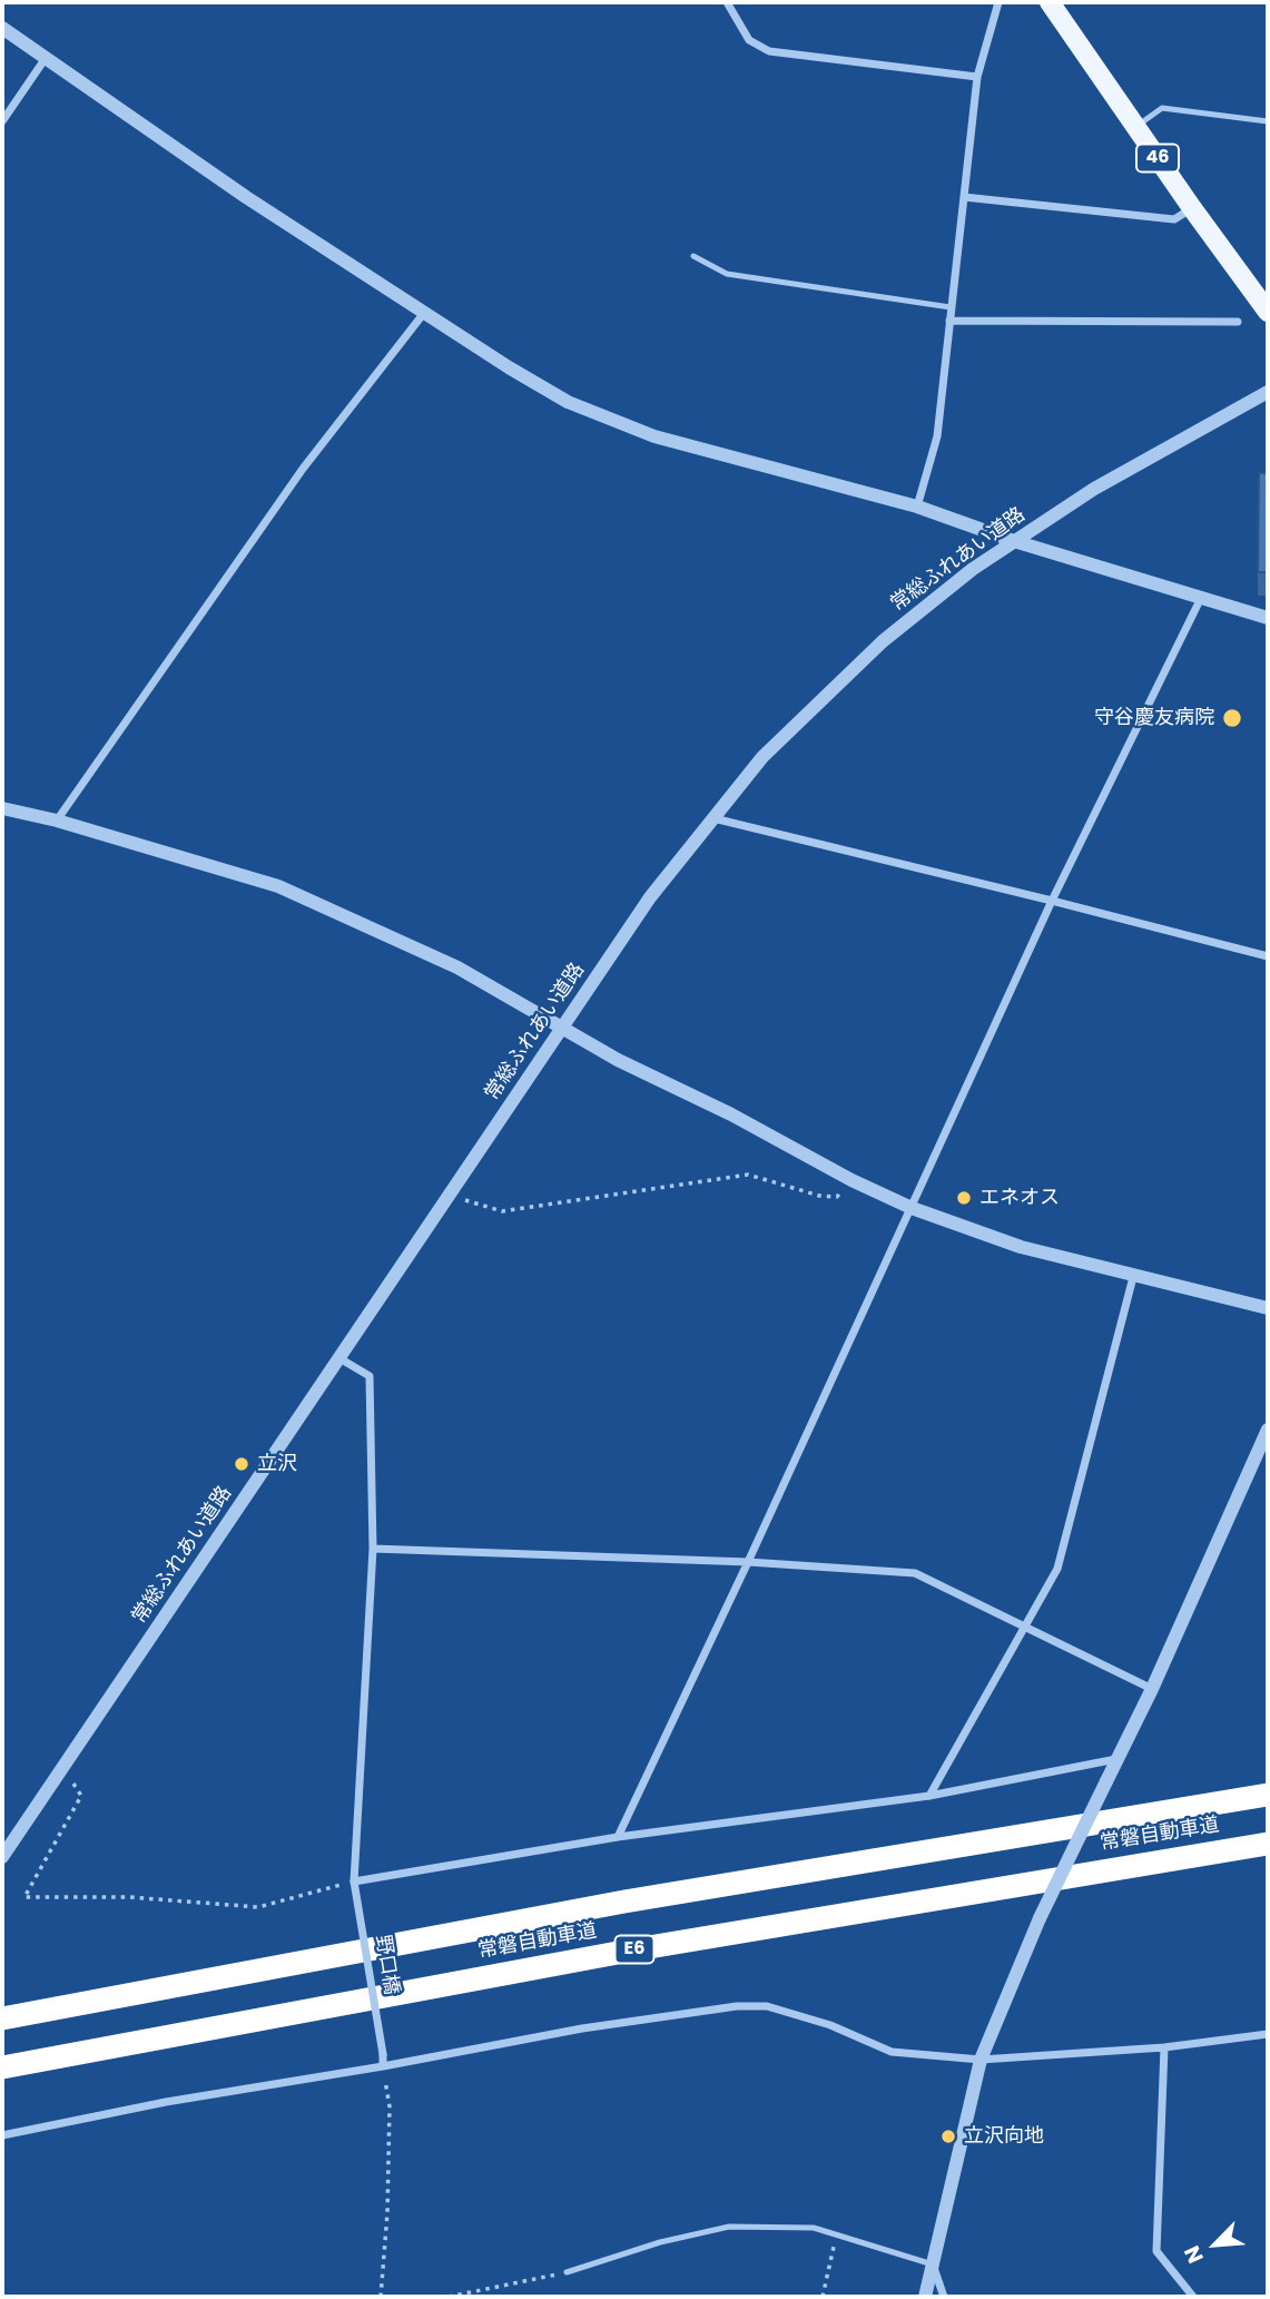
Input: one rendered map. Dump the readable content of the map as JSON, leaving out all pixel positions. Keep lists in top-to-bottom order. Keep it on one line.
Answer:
{"streets":{"highway":["常磐自動車道","E6"],"main road":["46"],"street":["常総ふれあい道路","野口橋"]},"crossings":[["常総ふれあい道路","野口橋"]],"places":["守谷慶友病院","エネオス","立沢","立沢向地"],"north":"bottom left"}
